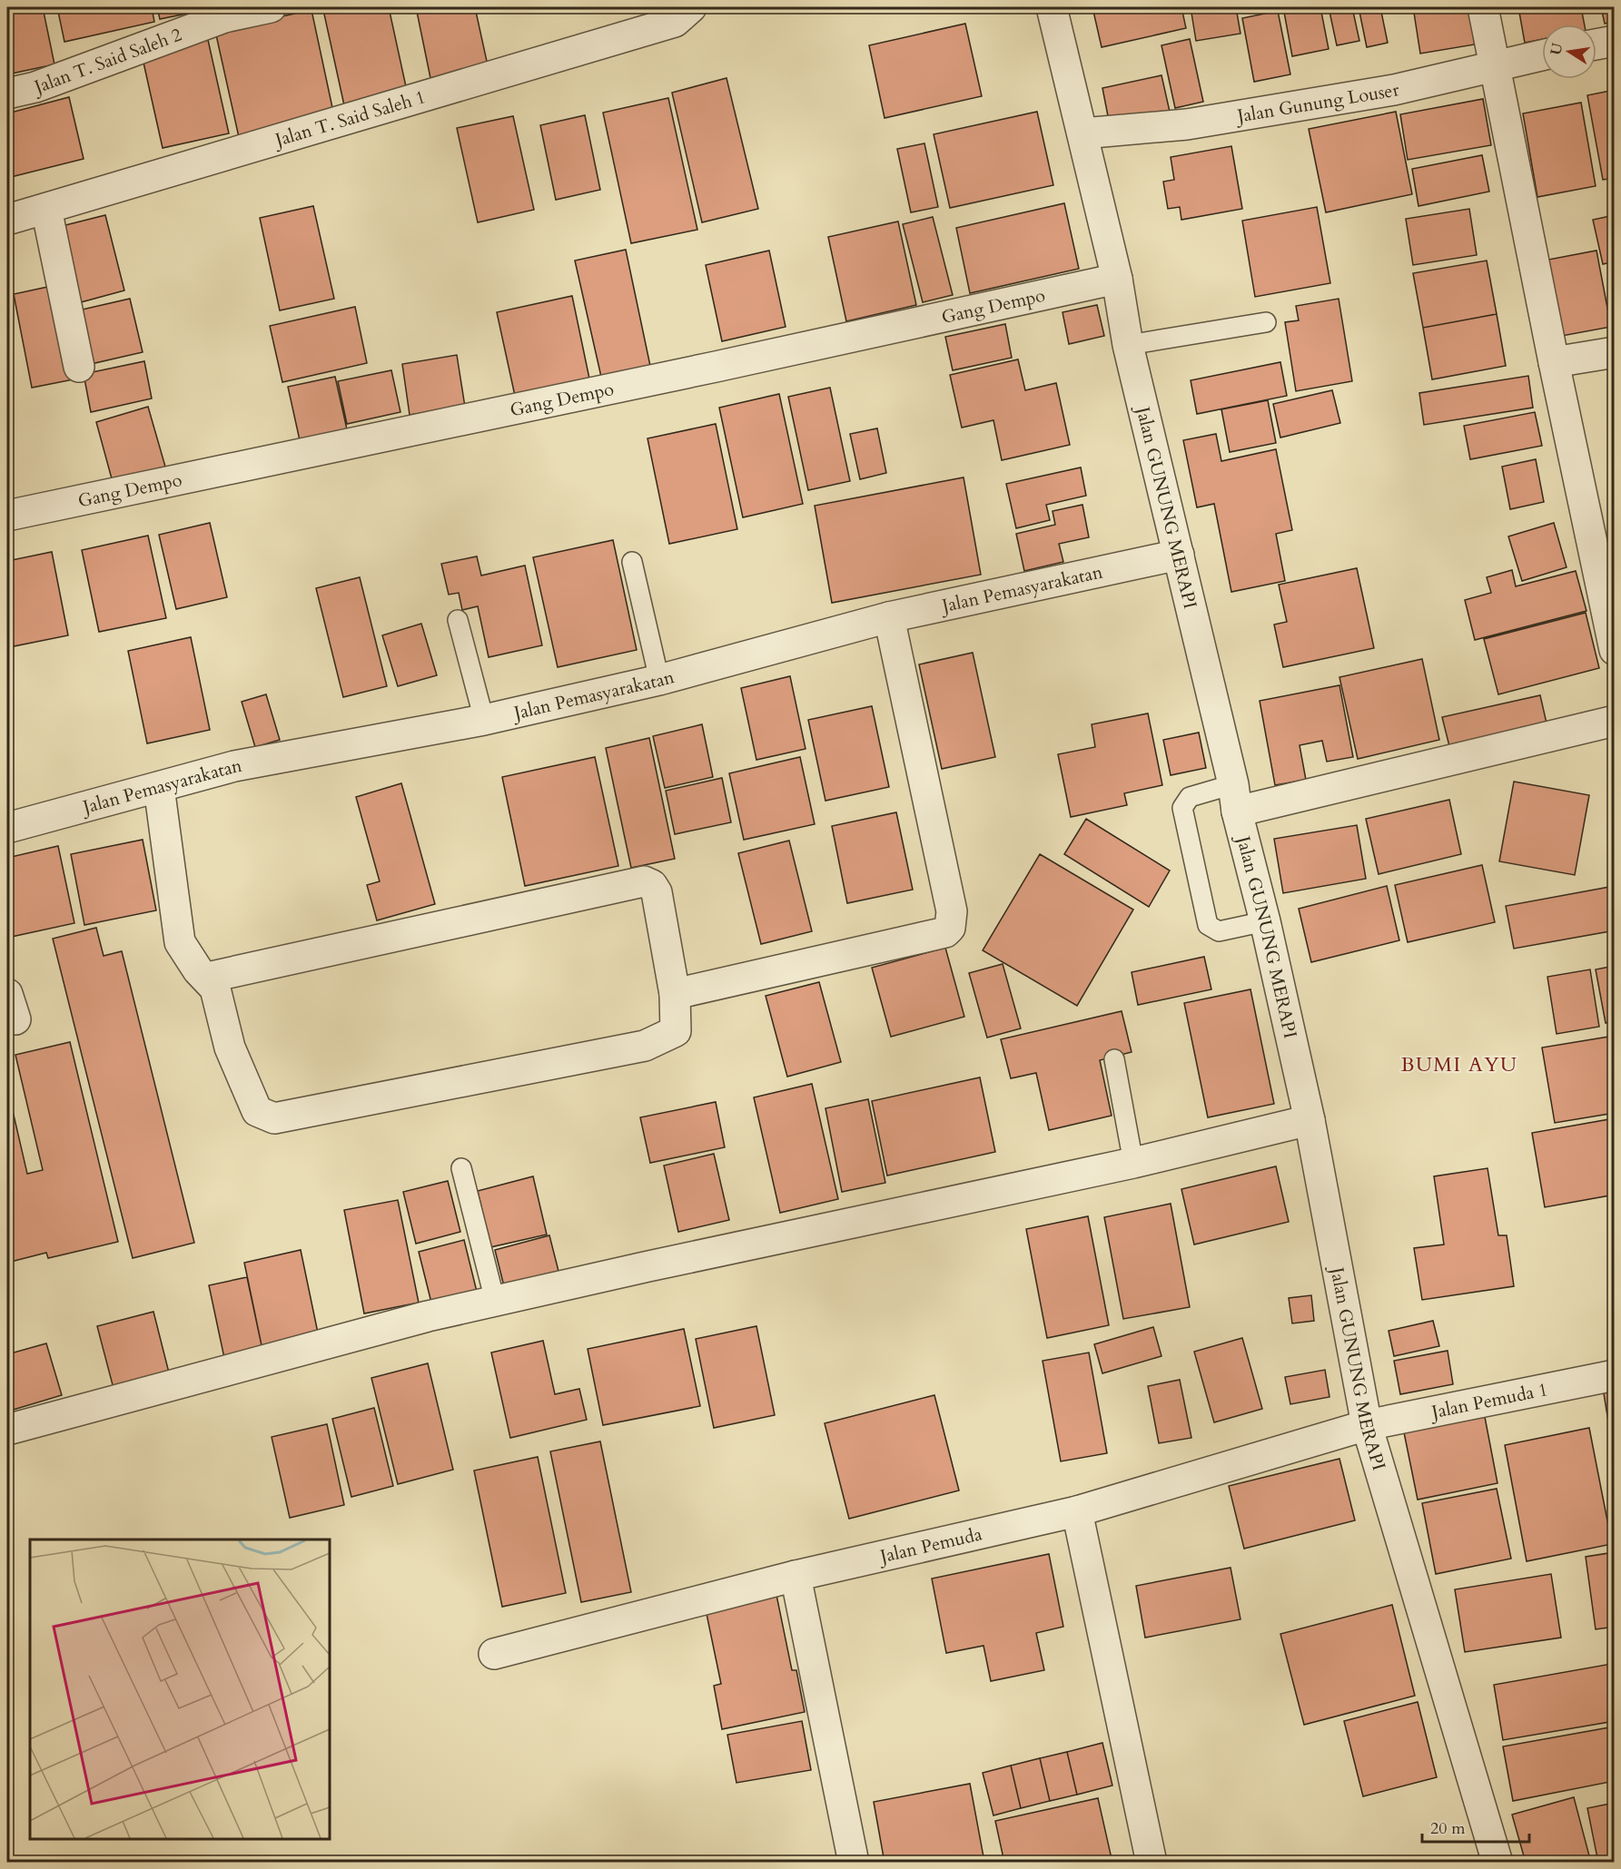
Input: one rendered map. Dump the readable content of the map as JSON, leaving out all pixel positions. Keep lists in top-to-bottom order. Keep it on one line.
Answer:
{"streets":{"street":["Jalan T. Said Saleh 2","Jalan Gunung Louser","Jalan T. Said Saleh 1","Gang Dempo","Jalan GUNUNG MERAPI","Jalan Pemasyarakatan","Jalan Pemuda 1","Jalan Pemuda"]},"crossings":[["Jalan Gunung Louser","Jalan GUNUNG MERAPI"],["Gang Dempo","Jalan GUNUNG MERAPI"],["Jalan GUNUNG MERAPI","Jalan Pemasyarakatan"],["Jalan GUNUNG MERAPI","Jalan Pemuda 1"],["Jalan GUNUNG MERAPI","Jalan Pemuda"],["Jalan Pemuda 1","Jalan Pemuda"]],"districts":["BUMI AYU"],"scale_bar":"20 m","north":"left"}
